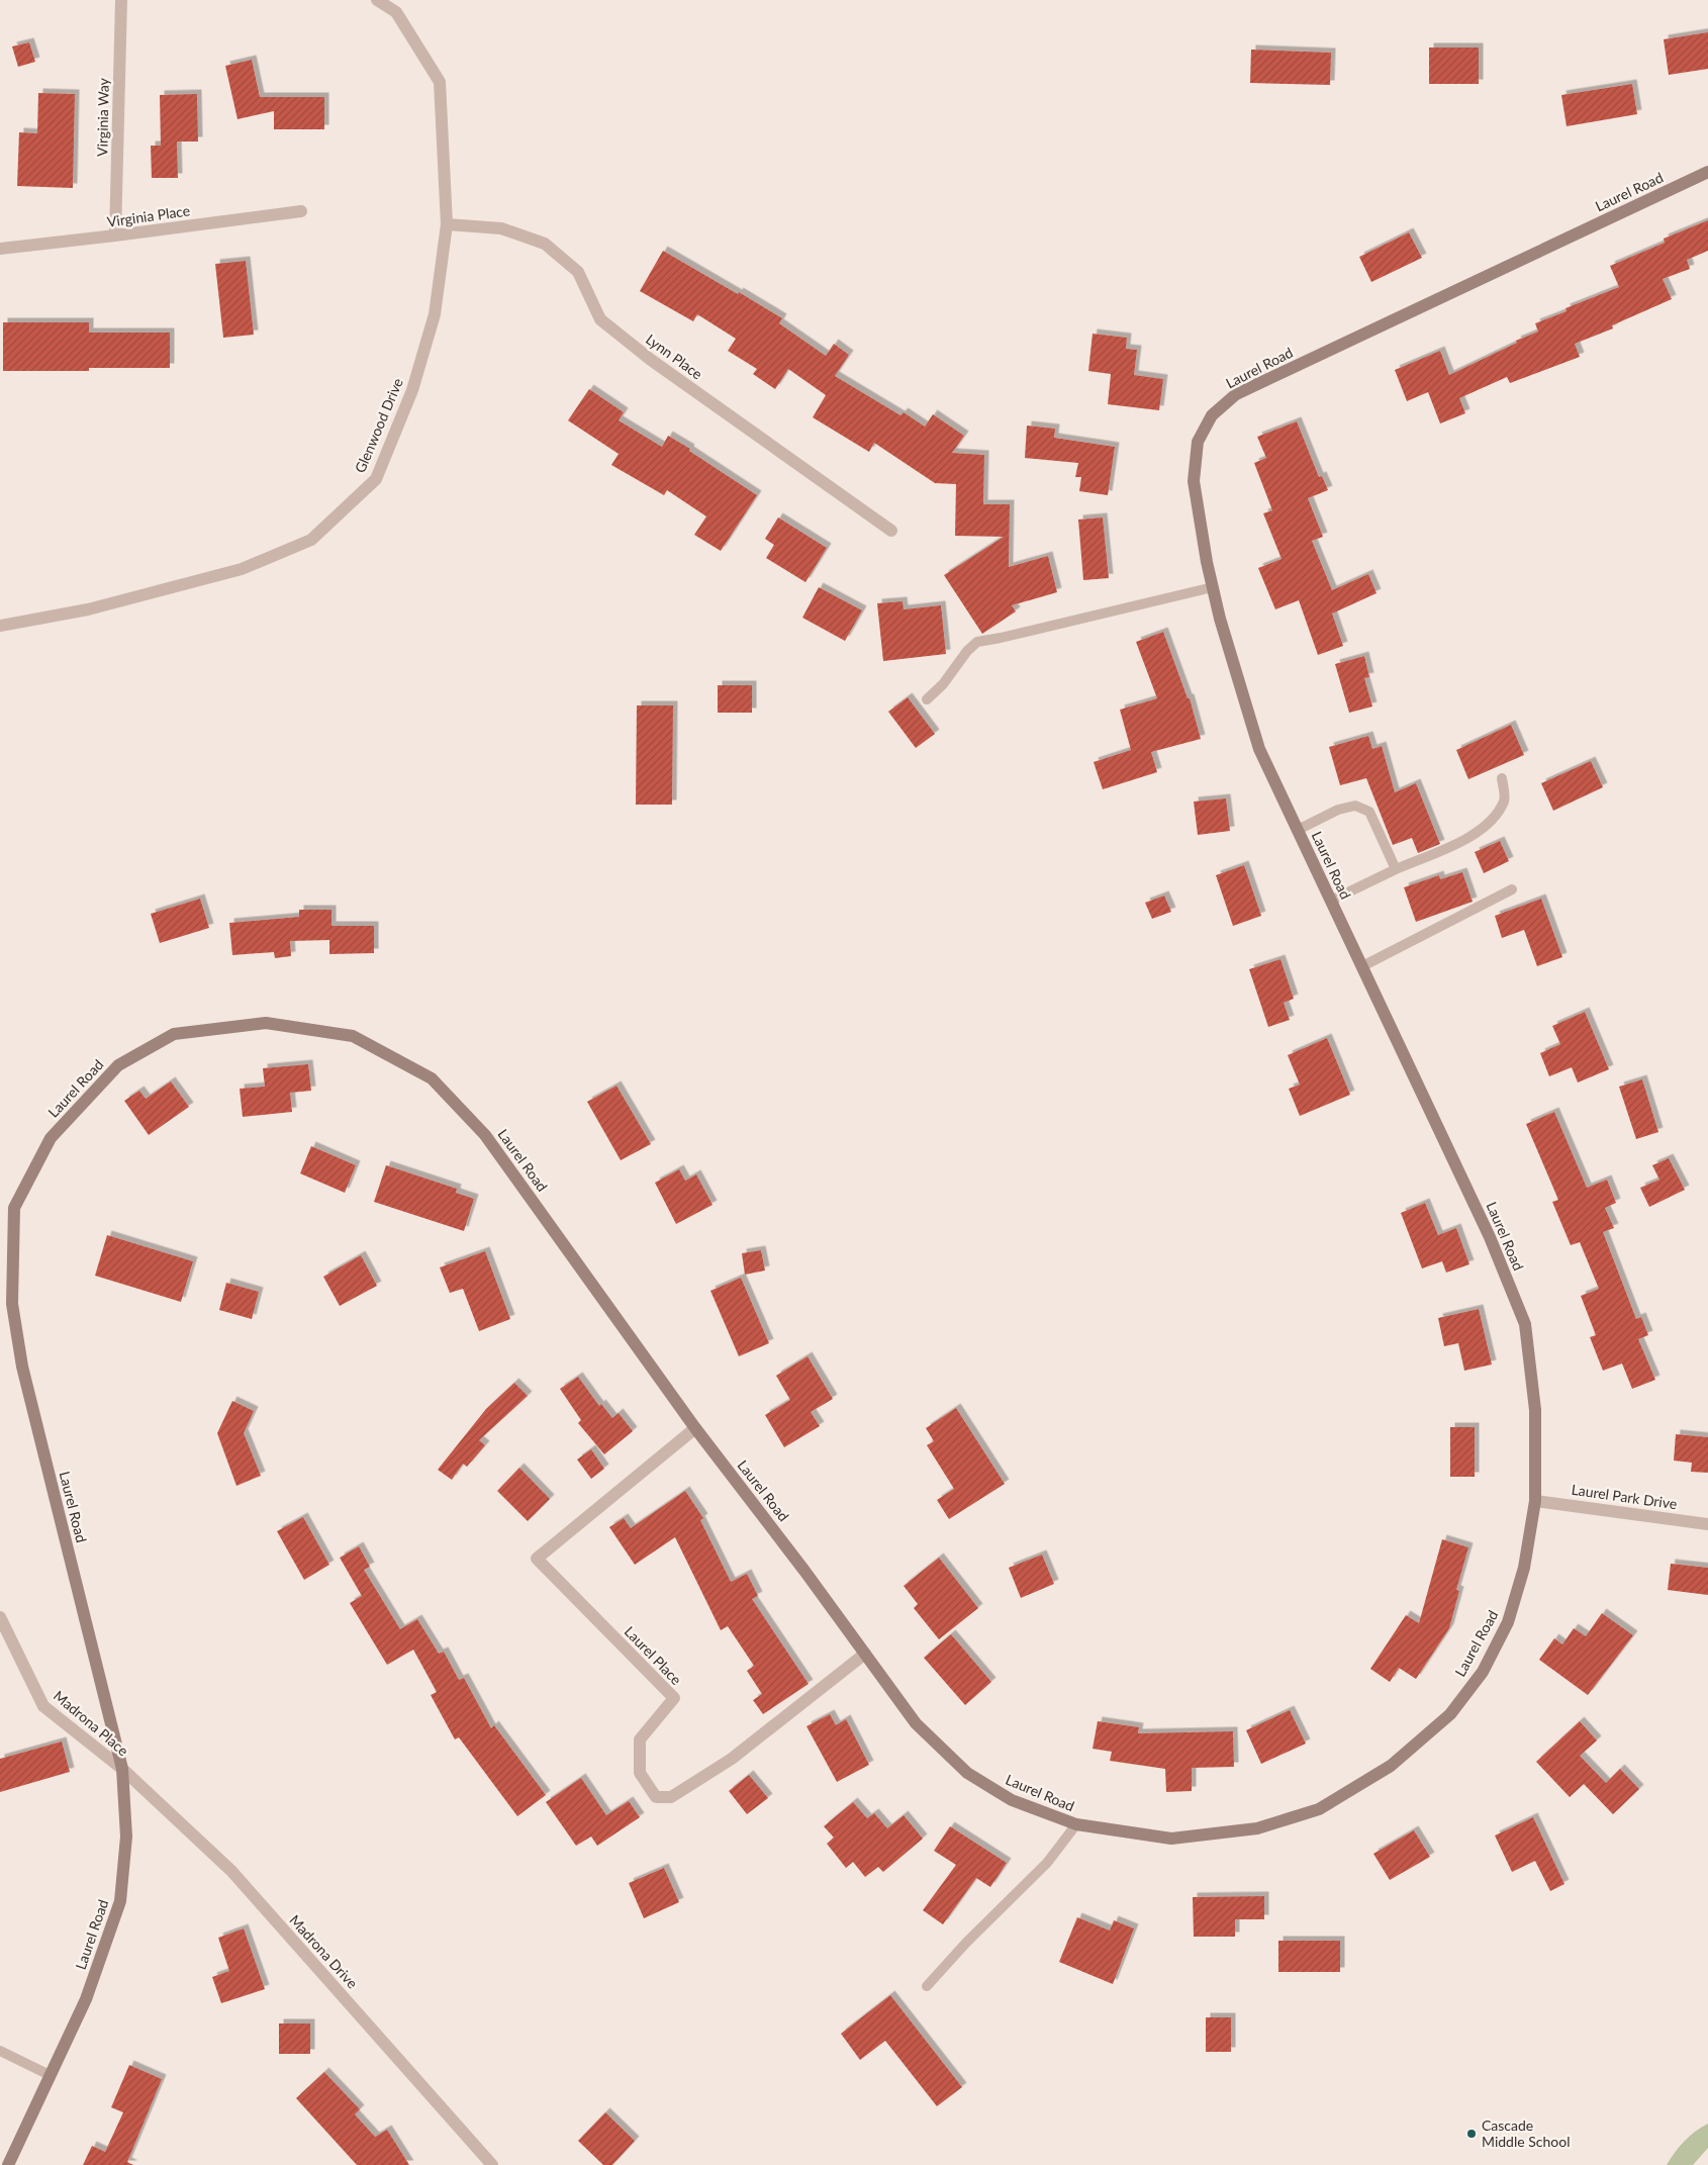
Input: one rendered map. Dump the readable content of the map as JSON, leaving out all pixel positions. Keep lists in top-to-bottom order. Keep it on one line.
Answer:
{"streets":{"street":["Virginia Way","Laurel Road","Virginia Place","Lynn Place","Glenwood Drive","Laurel Park Drive","Laurel Place","Madrona Place","Madrona Drive"]},"crossings":[["Virginia Way","Virginia Place"],["Laurel Road","Laurel Park Drive"],["Laurel Road","Laurel Place"],["Laurel Road","Madrona Place"],["Laurel Road","Madrona Drive"],["Lynn Place","Glenwood Drive"],["Madrona Place","Madrona Drive"]],"places":["Cascade Middle School"]}
